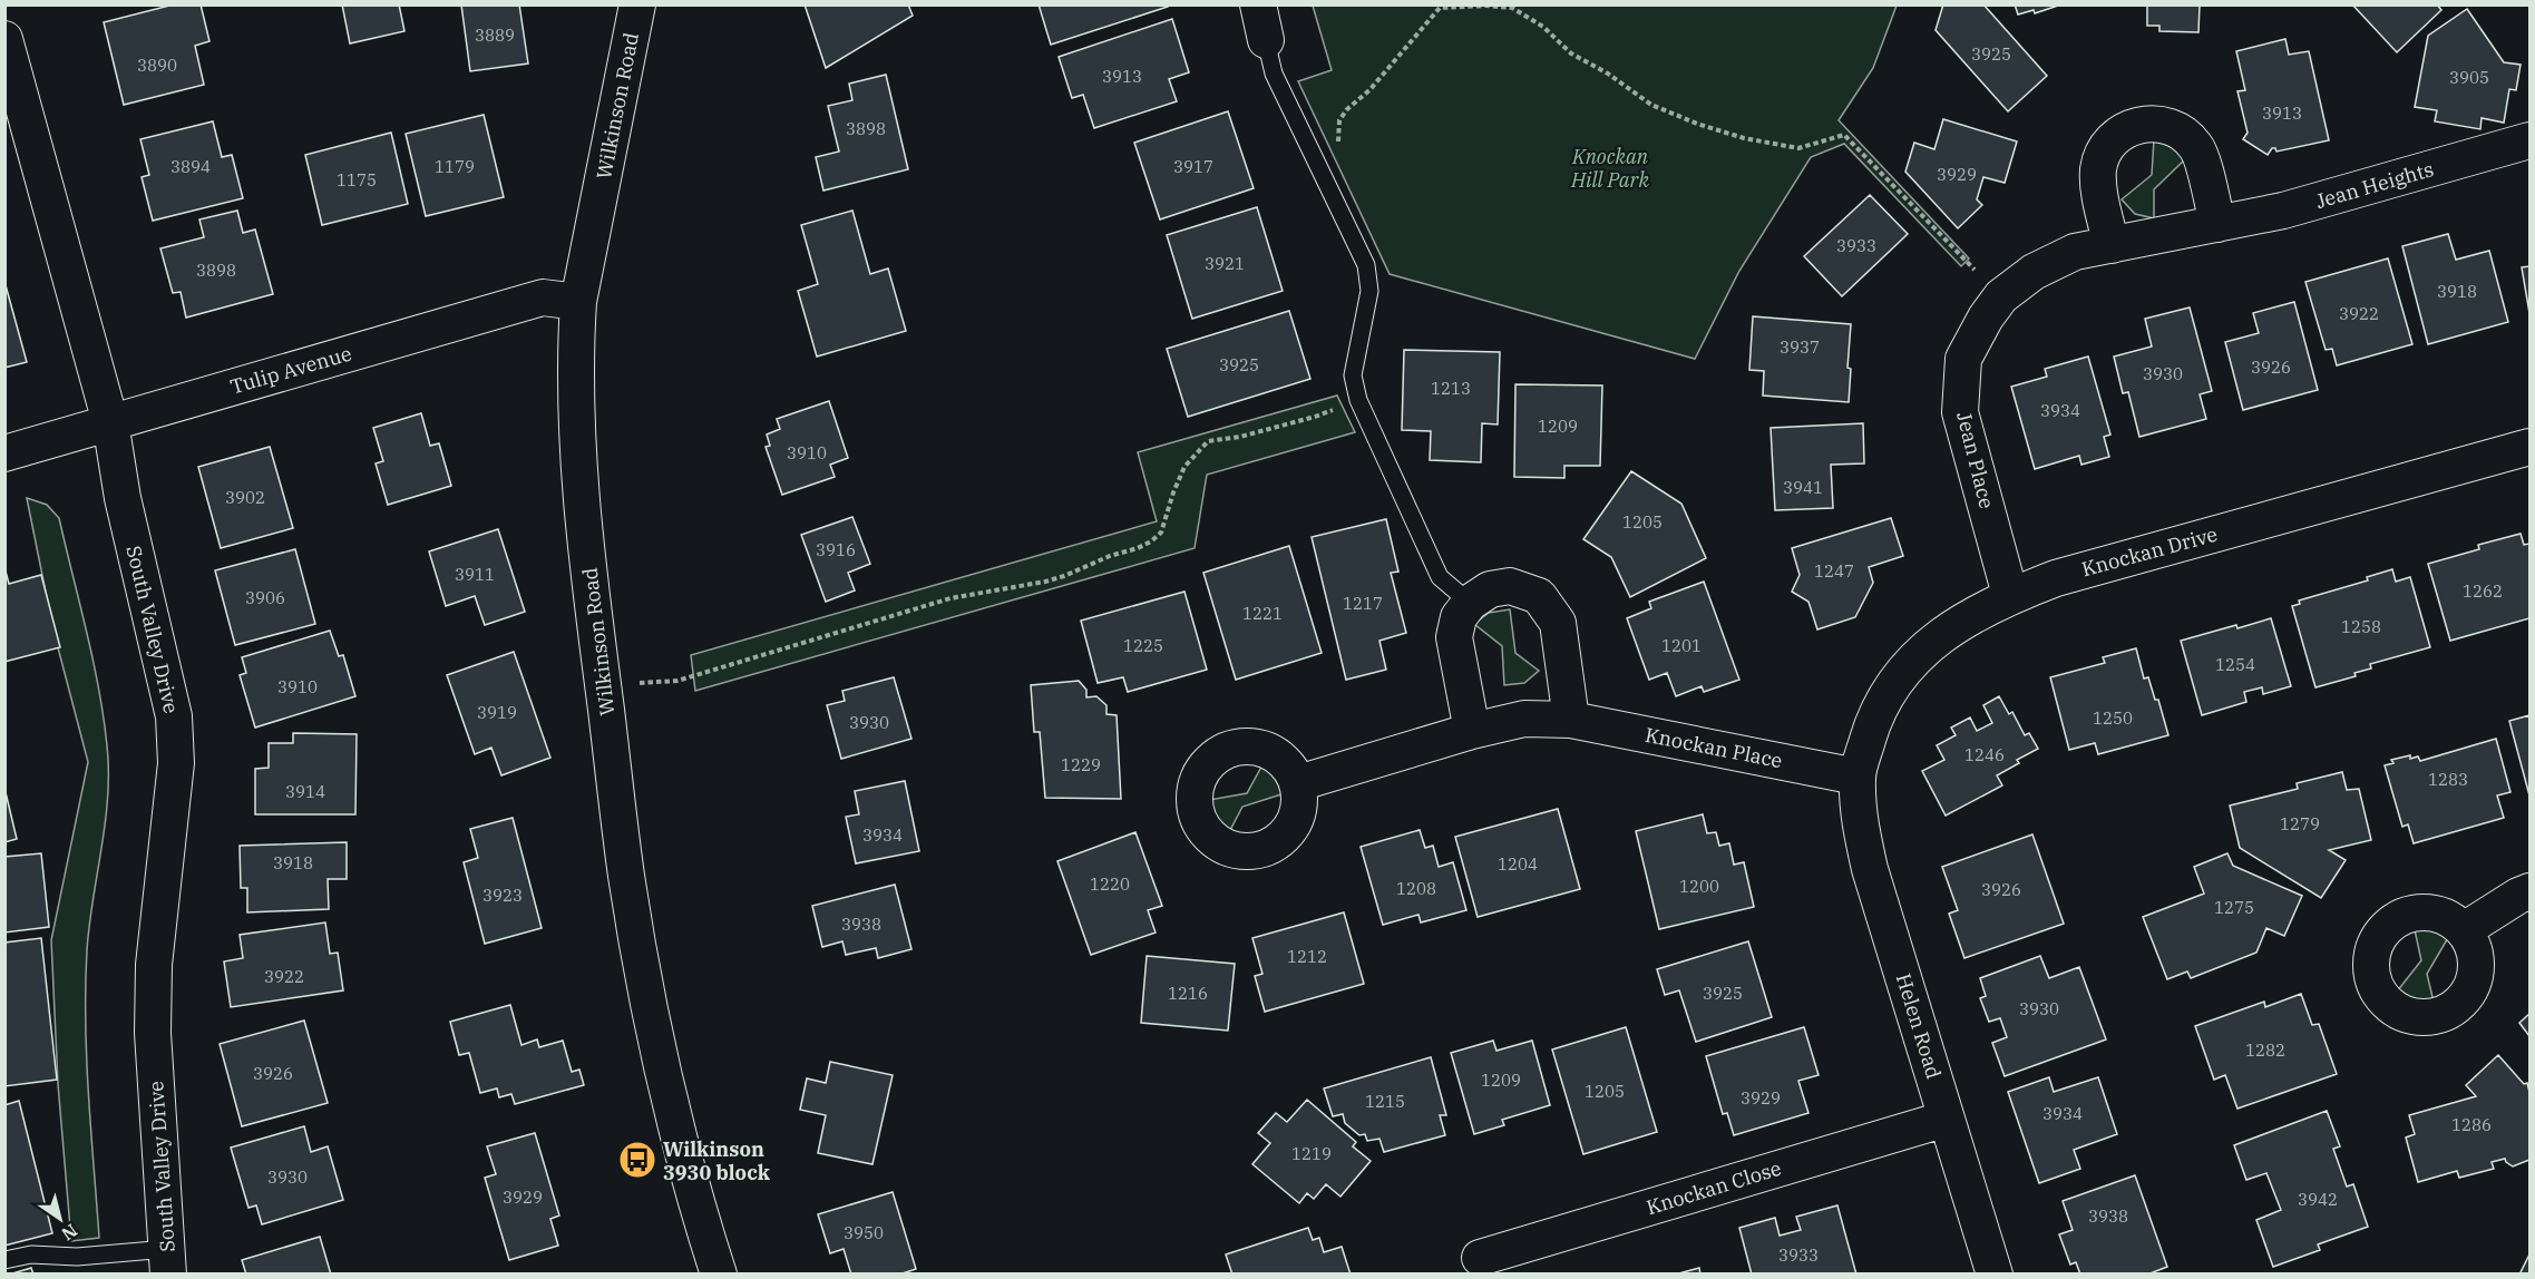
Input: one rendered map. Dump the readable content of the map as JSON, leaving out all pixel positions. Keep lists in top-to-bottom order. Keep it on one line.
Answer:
{"streets":{"street":["Wilkinson Road","Jean Heights","Tulip Avenue","Jean Place","Knockan Drive","South Valley Drive","Knockan Place","Helen Road","Knockan Close"]},"crossings":[["Wilkinson Road","Tulip Avenue"],["Jean Heights","Jean Place"],["Tulip Avenue","South Valley Drive"],["Jean Place","Knockan Drive"],["Knockan Drive","Knockan Place"],["Knockan Drive","Helen Road"],["Knockan Place","Helen Road"],["Helen Road","Knockan Close"]],"parks":["Knockan Hill Park"],"places":{"bus stop":["Wilkinson 3930 block"]},"house_numbers":["3889","3925","3890","3913","3905","3913","3898","3894","1179","3917","3929","1175","3933","3921","3898","3918","3922","3937","3925","3926","3930","1213","3934","1209","3910","3941","3902","1205","3916","1247","3911","1262","3906","1217","1221","1258","1225","1201","1254","3910","3919","1250","3930","1246","1229","1283","3914","1279","3934","3918","1204","1220","1200","1208","3926","3923","1275","3938","1212","3922","1216","3925","3930","1282","3926","1209","1205","3929","1215","3934","1286","1219","3930","3929","3942","3938","3950","3933"],"north":"bottom right"}
